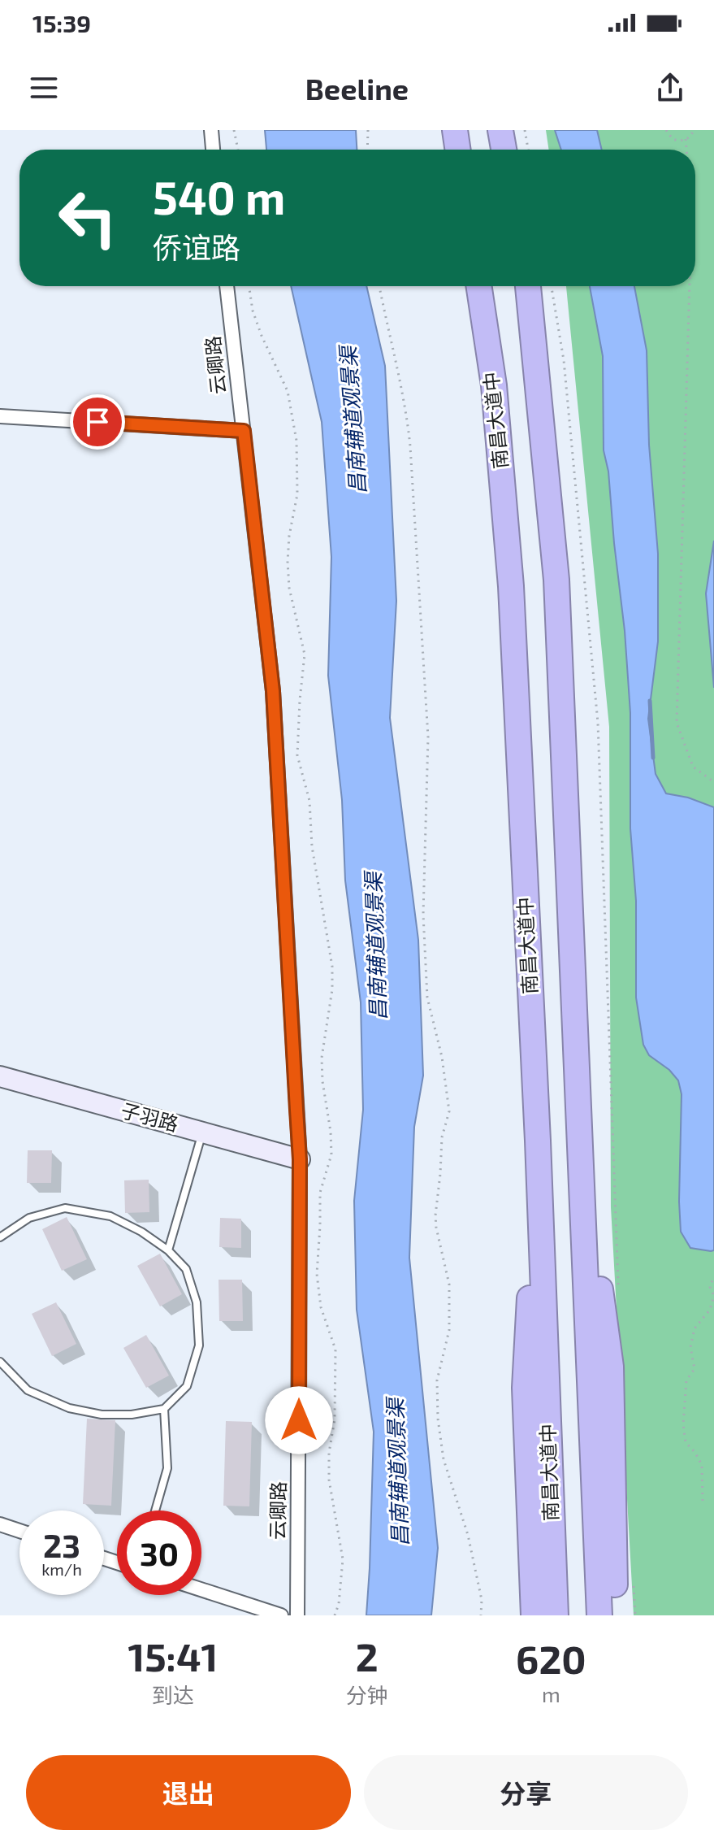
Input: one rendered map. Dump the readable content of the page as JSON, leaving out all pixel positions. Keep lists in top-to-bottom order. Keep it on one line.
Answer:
{"streets":{"highway":["南昌大道中"],"street":["云卿路","子羽路"]},"crossings":[["云卿路","子羽路"]],"water":["昌南辅道观景渠"],"page":{"status":"15:39","header":"Beeline","turn":["540 m","侨谊路"],"speed":"23 km/h","limit":"30","eta":["15:41","到达","2","分钟","620","m"],"buttons":["退出","分享"]}}
